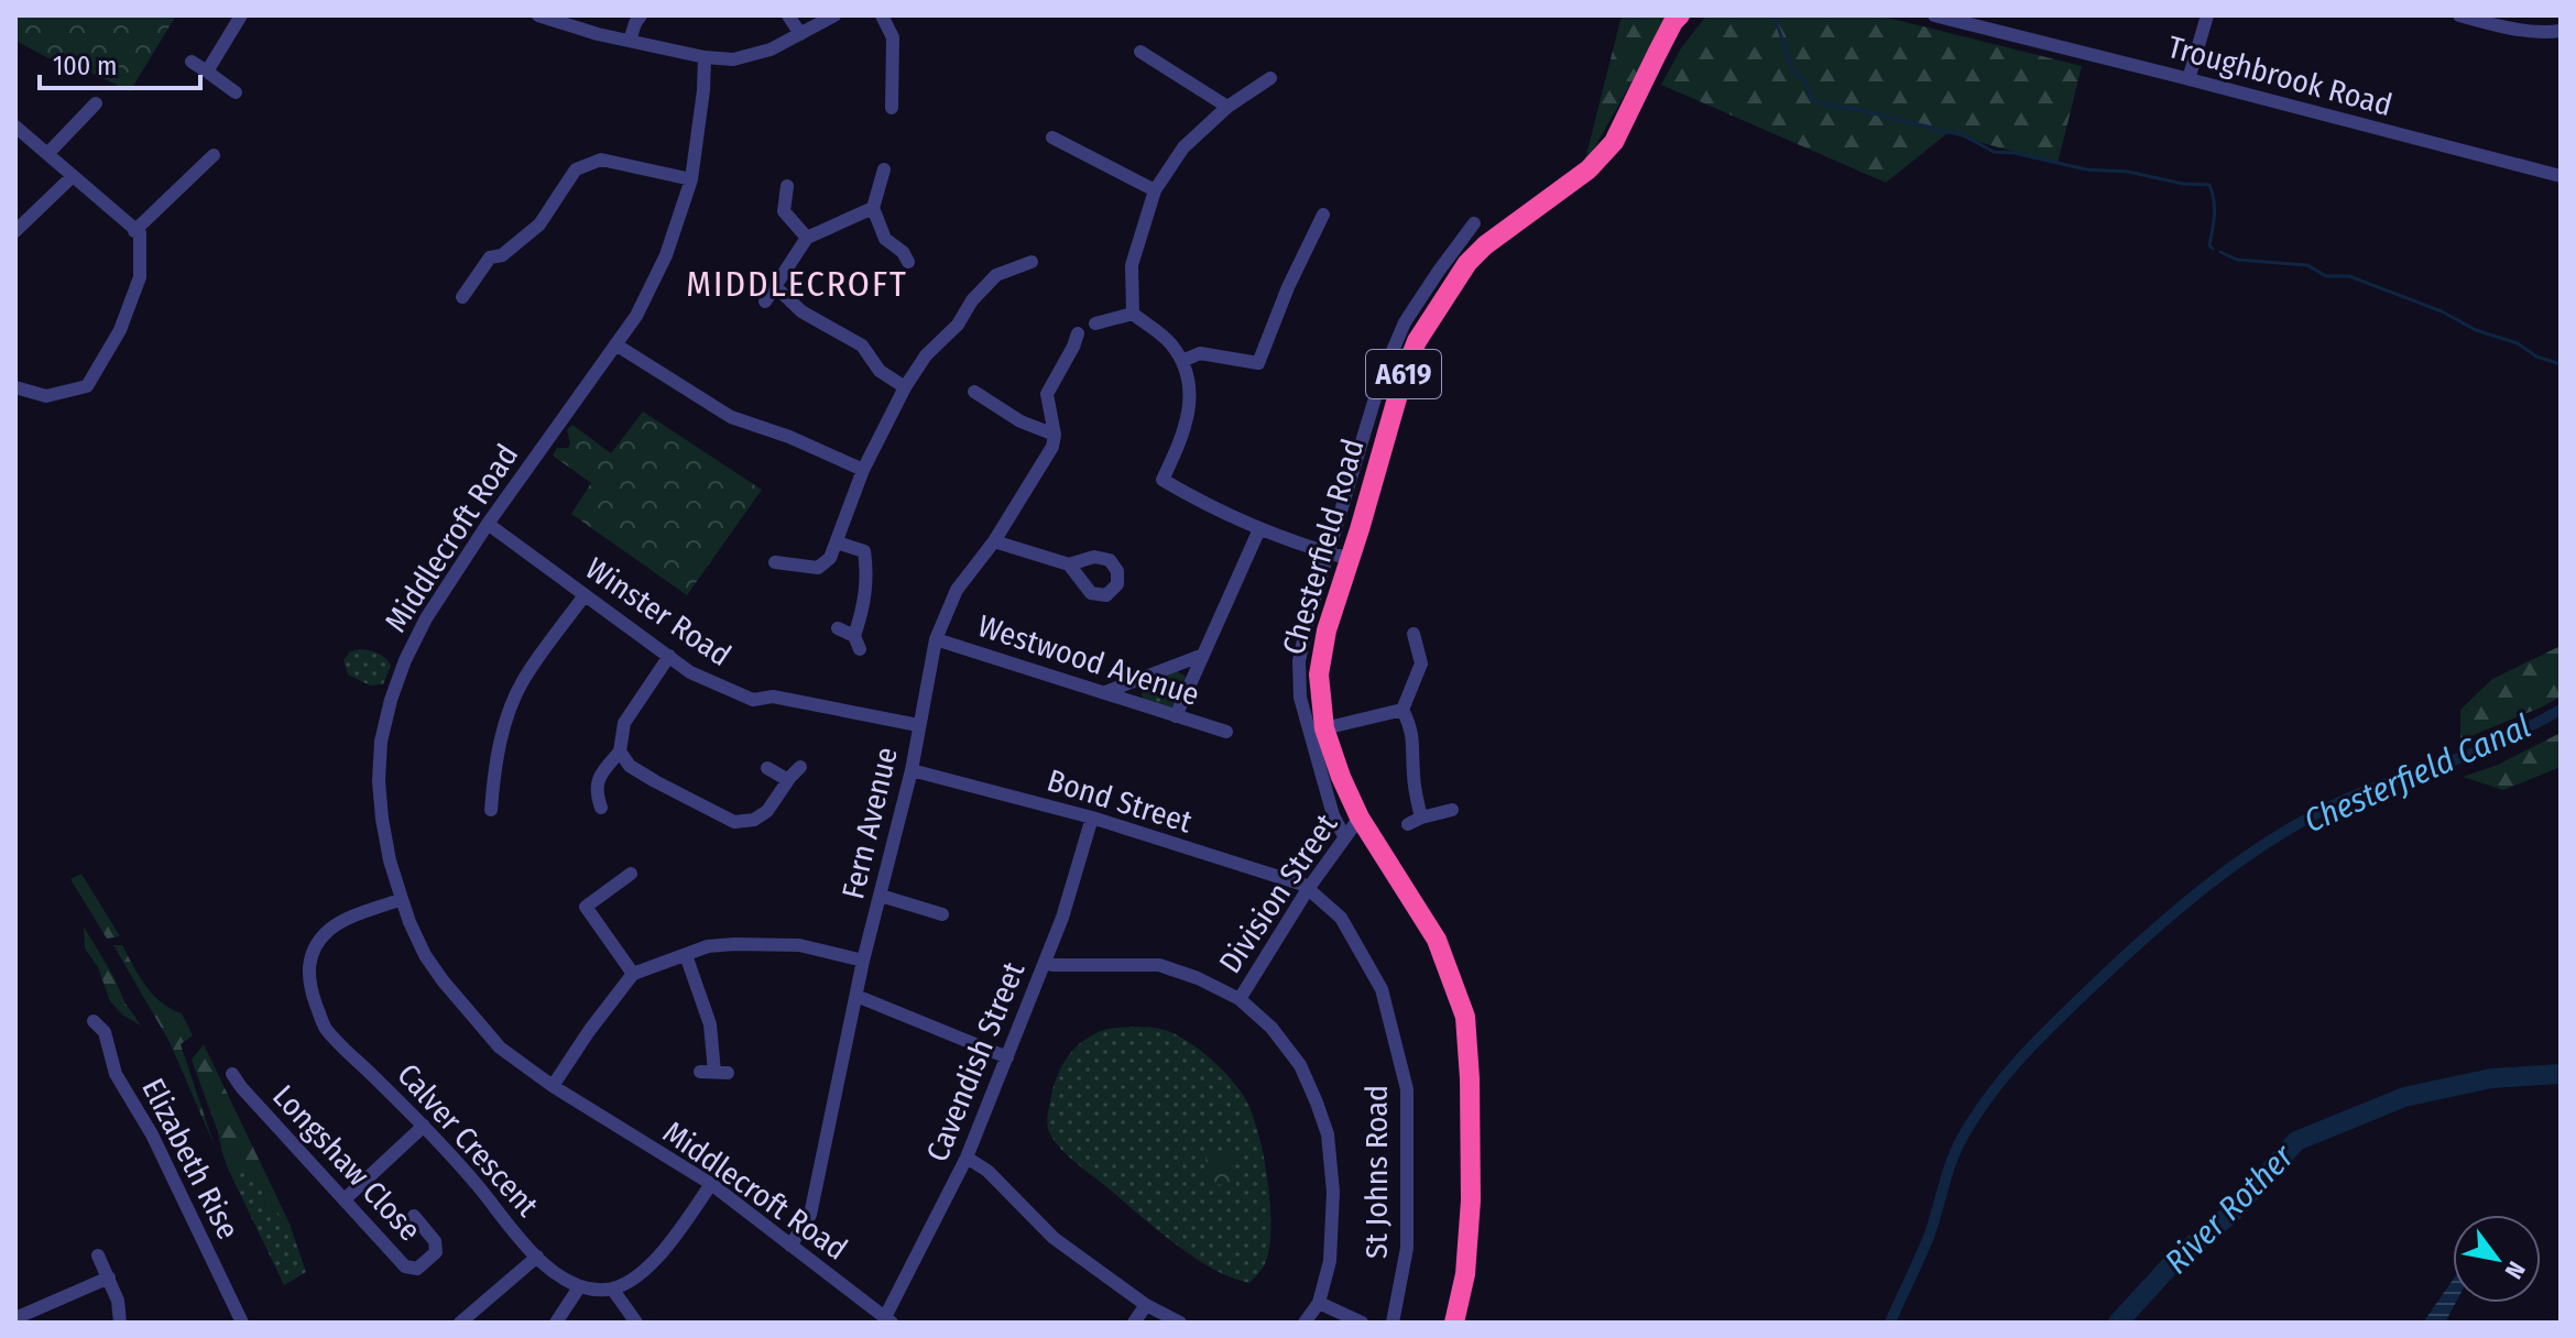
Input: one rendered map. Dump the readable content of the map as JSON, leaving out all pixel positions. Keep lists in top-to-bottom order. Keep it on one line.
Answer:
{"streets":{"highway":["A619","Chesterfield Road"],"street":["Troughbrook Road","Middlecroft Road","Winster Road","Westwood Avenue","Bond Street","Fern Avenue","Division Street","Cavendish Street","Calver Crescent","Elizabeth Rise","Longshaw Close","St Johns Road"]},"crossings":[["Middlecroft Road","Winster Road"],["Middlecroft Road","Fern Avenue"],["Middlecroft Road","Cavendish Street"],["Middlecroft Road","Calver Crescent"],["Chesterfield Road","Division Street"],["Winster Road","Fern Avenue"],["Westwood Avenue","Fern Avenue"],["Bond Street","Fern Avenue"],["Bond Street","Division Street"],["Bond Street","Cavendish Street"],["Bond Street","St Johns Road"],["Division Street","St Johns Road"]],"districts":["MIDDLECROFT"],"water":["Chesterfield Canal","River Rother"],"scale_bar":"100 m","north":"bottom right"}
